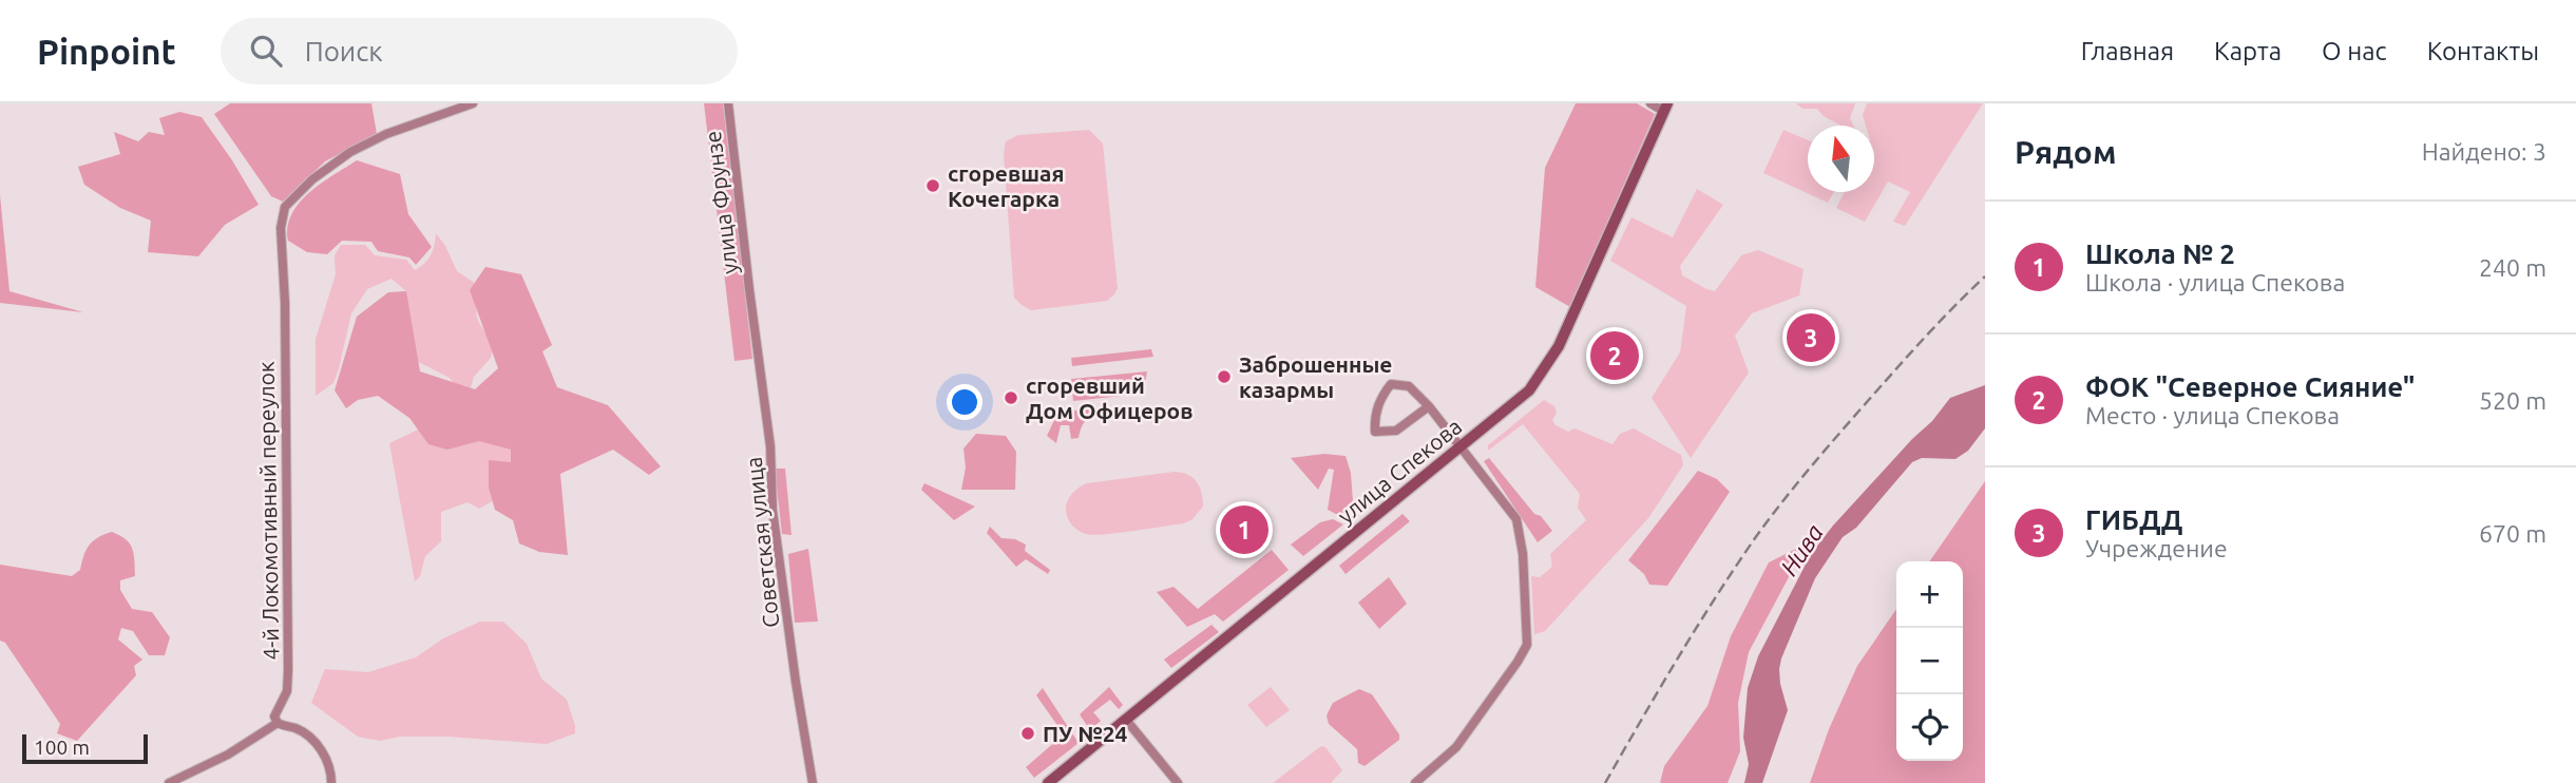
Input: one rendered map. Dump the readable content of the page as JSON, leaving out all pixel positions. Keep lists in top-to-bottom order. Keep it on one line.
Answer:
{"streets":{"main road":["улица Спекова"],"street":["улица Фрунзе","4-й Локомотивный переулок","Советская улица"]},"crossings":[["улица Фрунзе","Советская улица"]],"water":["Нива"],"places":["сгоревшая Кочегарка","Заброшенные казармы","сгоревший Дом Офицеров","ПУ №24"],"scale_bar":"100 m","north":"top","page":{"header":"Pinpoint","search":"Поиск","nav":["Главная","Карта","О нас","Контакты"],"heading":["Рядом","Найдено: 3"],"list":[{"mark":"1","name":"Школа № 2","note":"Школа · улица Спекова","value":"240 m"},{"mark":"2","name":"ФОК \"Северное Сияние\"","note":"Место · улица Спекова","value":"520 m"},{"mark":"3","name":"ГИБДД","note":"Учреждение","value":"670 m"}],"pins":["3","2","1"],"map_buttons":["+","−"],"scale":"100 m"}}
